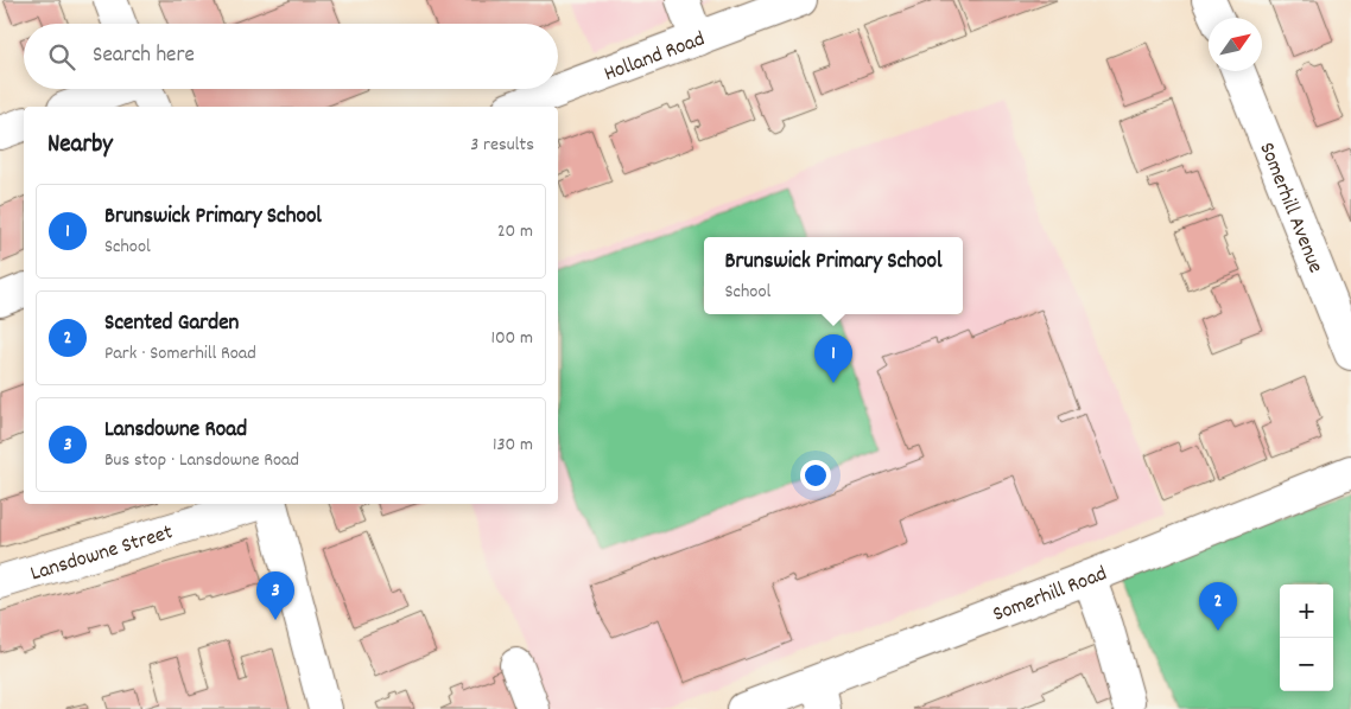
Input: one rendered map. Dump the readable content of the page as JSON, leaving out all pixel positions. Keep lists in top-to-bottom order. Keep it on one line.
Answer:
{"streets":{"street":["Holland Road","Somerhill Avenue","Lansdowne Street","Somerhill Road"]},"north":"top right","page":{"search":"Search here","heading":["Nearby","3 results"],"list":[{"mark":"1","name":"Brunswick Primary School","note":"School","value":"20 m"},{"mark":"2","name":"Scented Garden","note":"Park · Somerhill Road","value":"100 m"},{"mark":"3","name":"Lansdowne Road","note":"Bus stop · Lansdowne Road","value":"130 m"}],"popup":["Brunswick Primary School","School"],"pins":["1","3","2"],"map_buttons":["+","−"]}}
